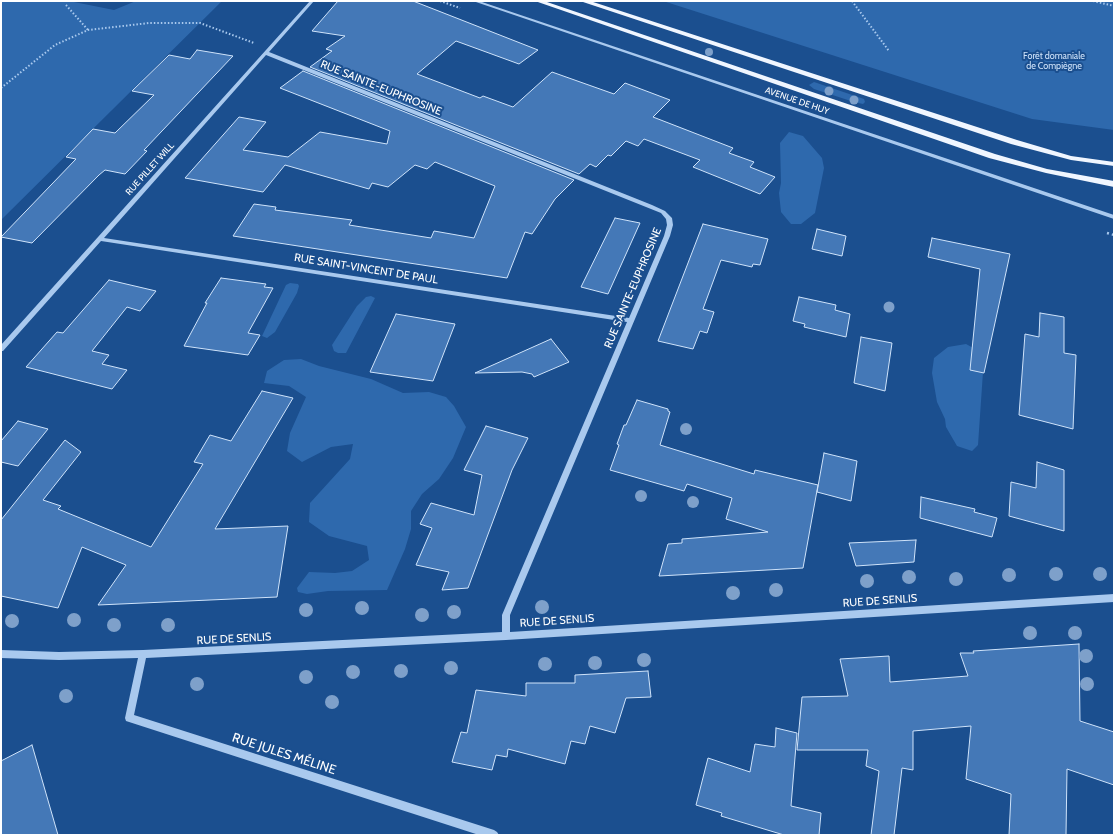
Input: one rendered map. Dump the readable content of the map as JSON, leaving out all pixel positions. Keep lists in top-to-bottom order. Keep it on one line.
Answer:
{"streets":{"street":["RUE SAINTE-EUPHROSINE","AVENUE DE HUY","RUE PILLET WILL","RUE SAINT-VINCENT DE PAUL","RUE DE SENLIS","RUE JULES MÉLINE"]},"crossings":[["RUE SAINTE-EUPHROSINE","RUE PILLET WILL"],["RUE SAINTE-EUPHROSINE","RUE SAINT-VINCENT DE PAUL"],["RUE SAINTE-EUPHROSINE","RUE DE SENLIS"],["RUE PILLET WILL","RUE SAINT-VINCENT DE PAUL"],["RUE DE SENLIS","RUE JULES MÉLINE"]],"parks":["Forêt domaniale de Compiègne"]}
